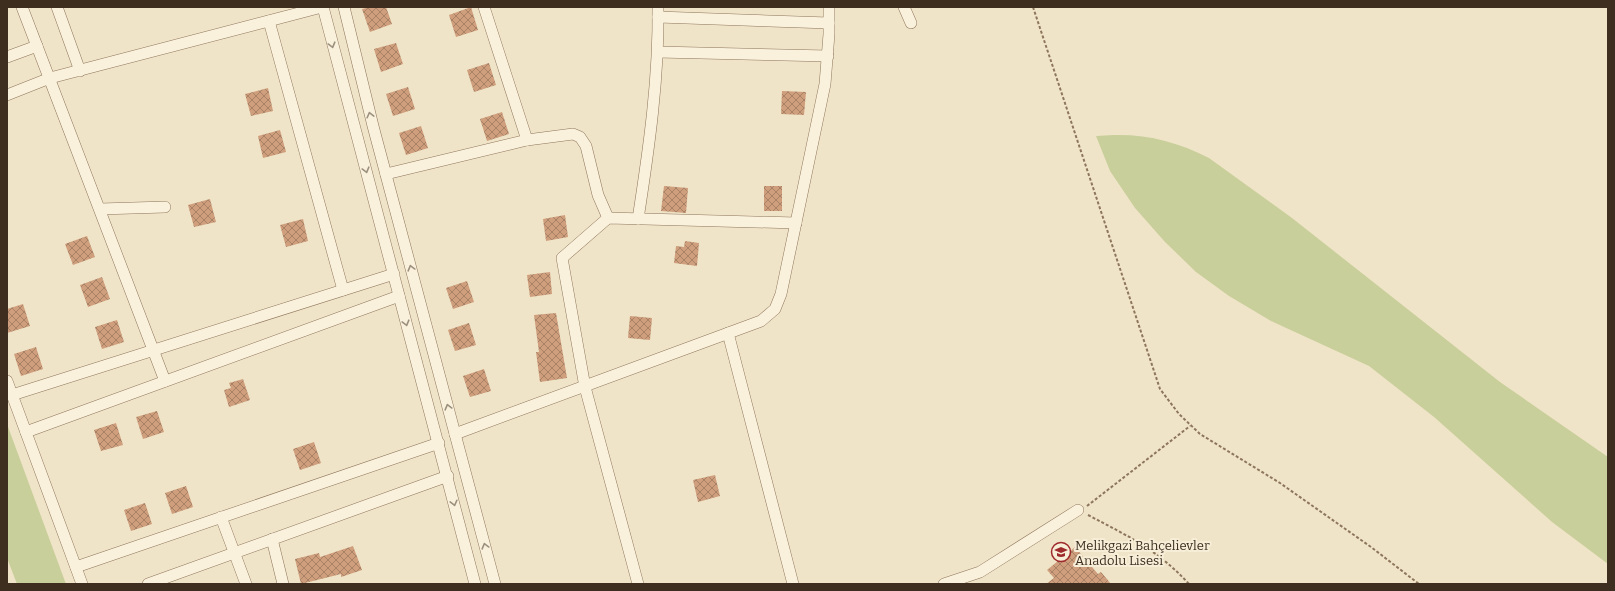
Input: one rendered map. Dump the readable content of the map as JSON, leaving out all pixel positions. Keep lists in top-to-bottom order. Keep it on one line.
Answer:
{"places":{"school or university":["Melikgazi Bahçelievler Anadolu Lisesi"]}}
